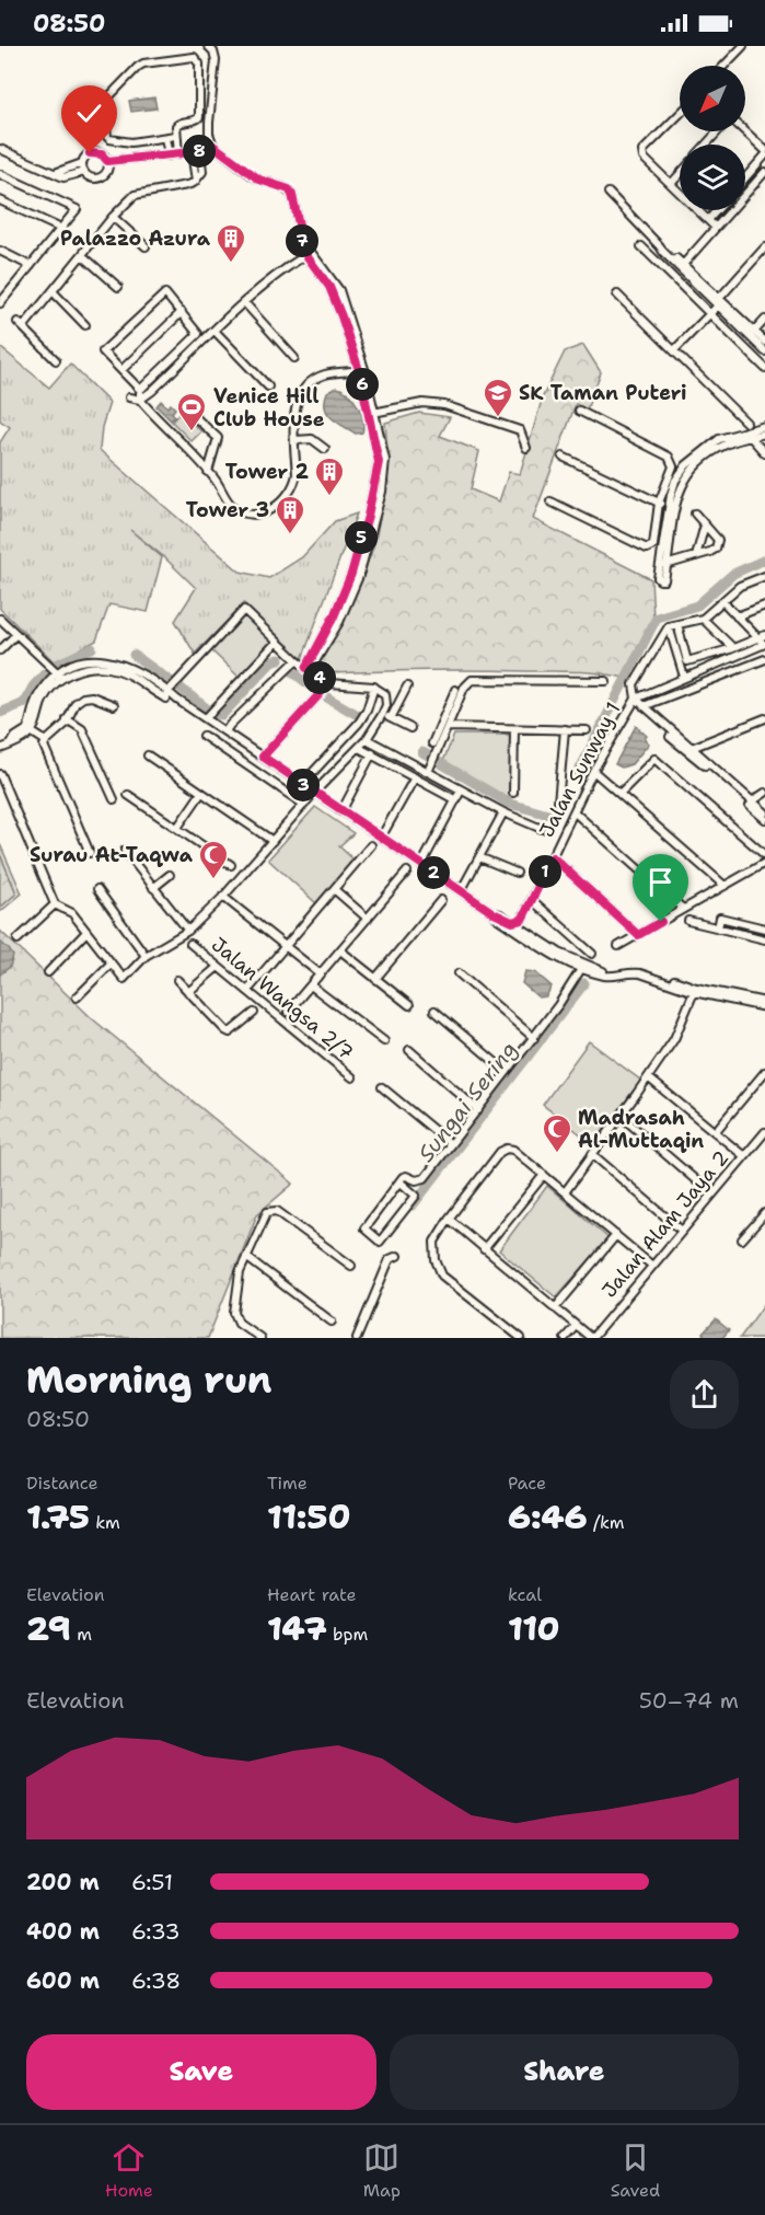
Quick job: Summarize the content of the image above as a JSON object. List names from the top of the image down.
{
  "streets": {
    "street": ["Jalan Sunway 1", "Jalan Wangsa 2/7", "Jalan Alam Jaya 2"]
  },
  "water": ["Sungai Sering"],
  "places": {
    "building": ["Palazzo Azura", "Tower 2", "Tower 3"],
    "school or university": ["SK Taman Puteri"],
    "sports": ["Venice Hill Club House"],
    "mosque": ["Surau At-Taqwa", "Madrasah Al-Muttaqin"]
  },
  "north": "bottom left",
  "page": {
    "status": "08:50",
    "pins": [
      "8",
      "7",
      "6",
      "5",
      "4",
      "3",
      "1",
      "2"
    ],
    "heading": ["Morning run", "08:50"],
    "stats": [
      ["Distance", "1.75 km"],
      ["Time", "11:50"],
      ["Pace", "6:46 /km"],
      ["Elevation", "29 m"],
      ["Heart rate", "147 bpm"],
      ["kcal", "110"]
    ],
    "chart": ["Elevation", "50–74 m"],
    "list": [
      {
        "name": "200 m",
        "note": "6:51"
      },
      {
        "name": "400 m",
        "note": "6:33"
      },
      {
        "name": "600 m",
        "note": "6:38"
      }
    ],
    "buttons": ["Save", "Share"],
    "tabs": ["Home", "Map", "Saved"]
  }
}
